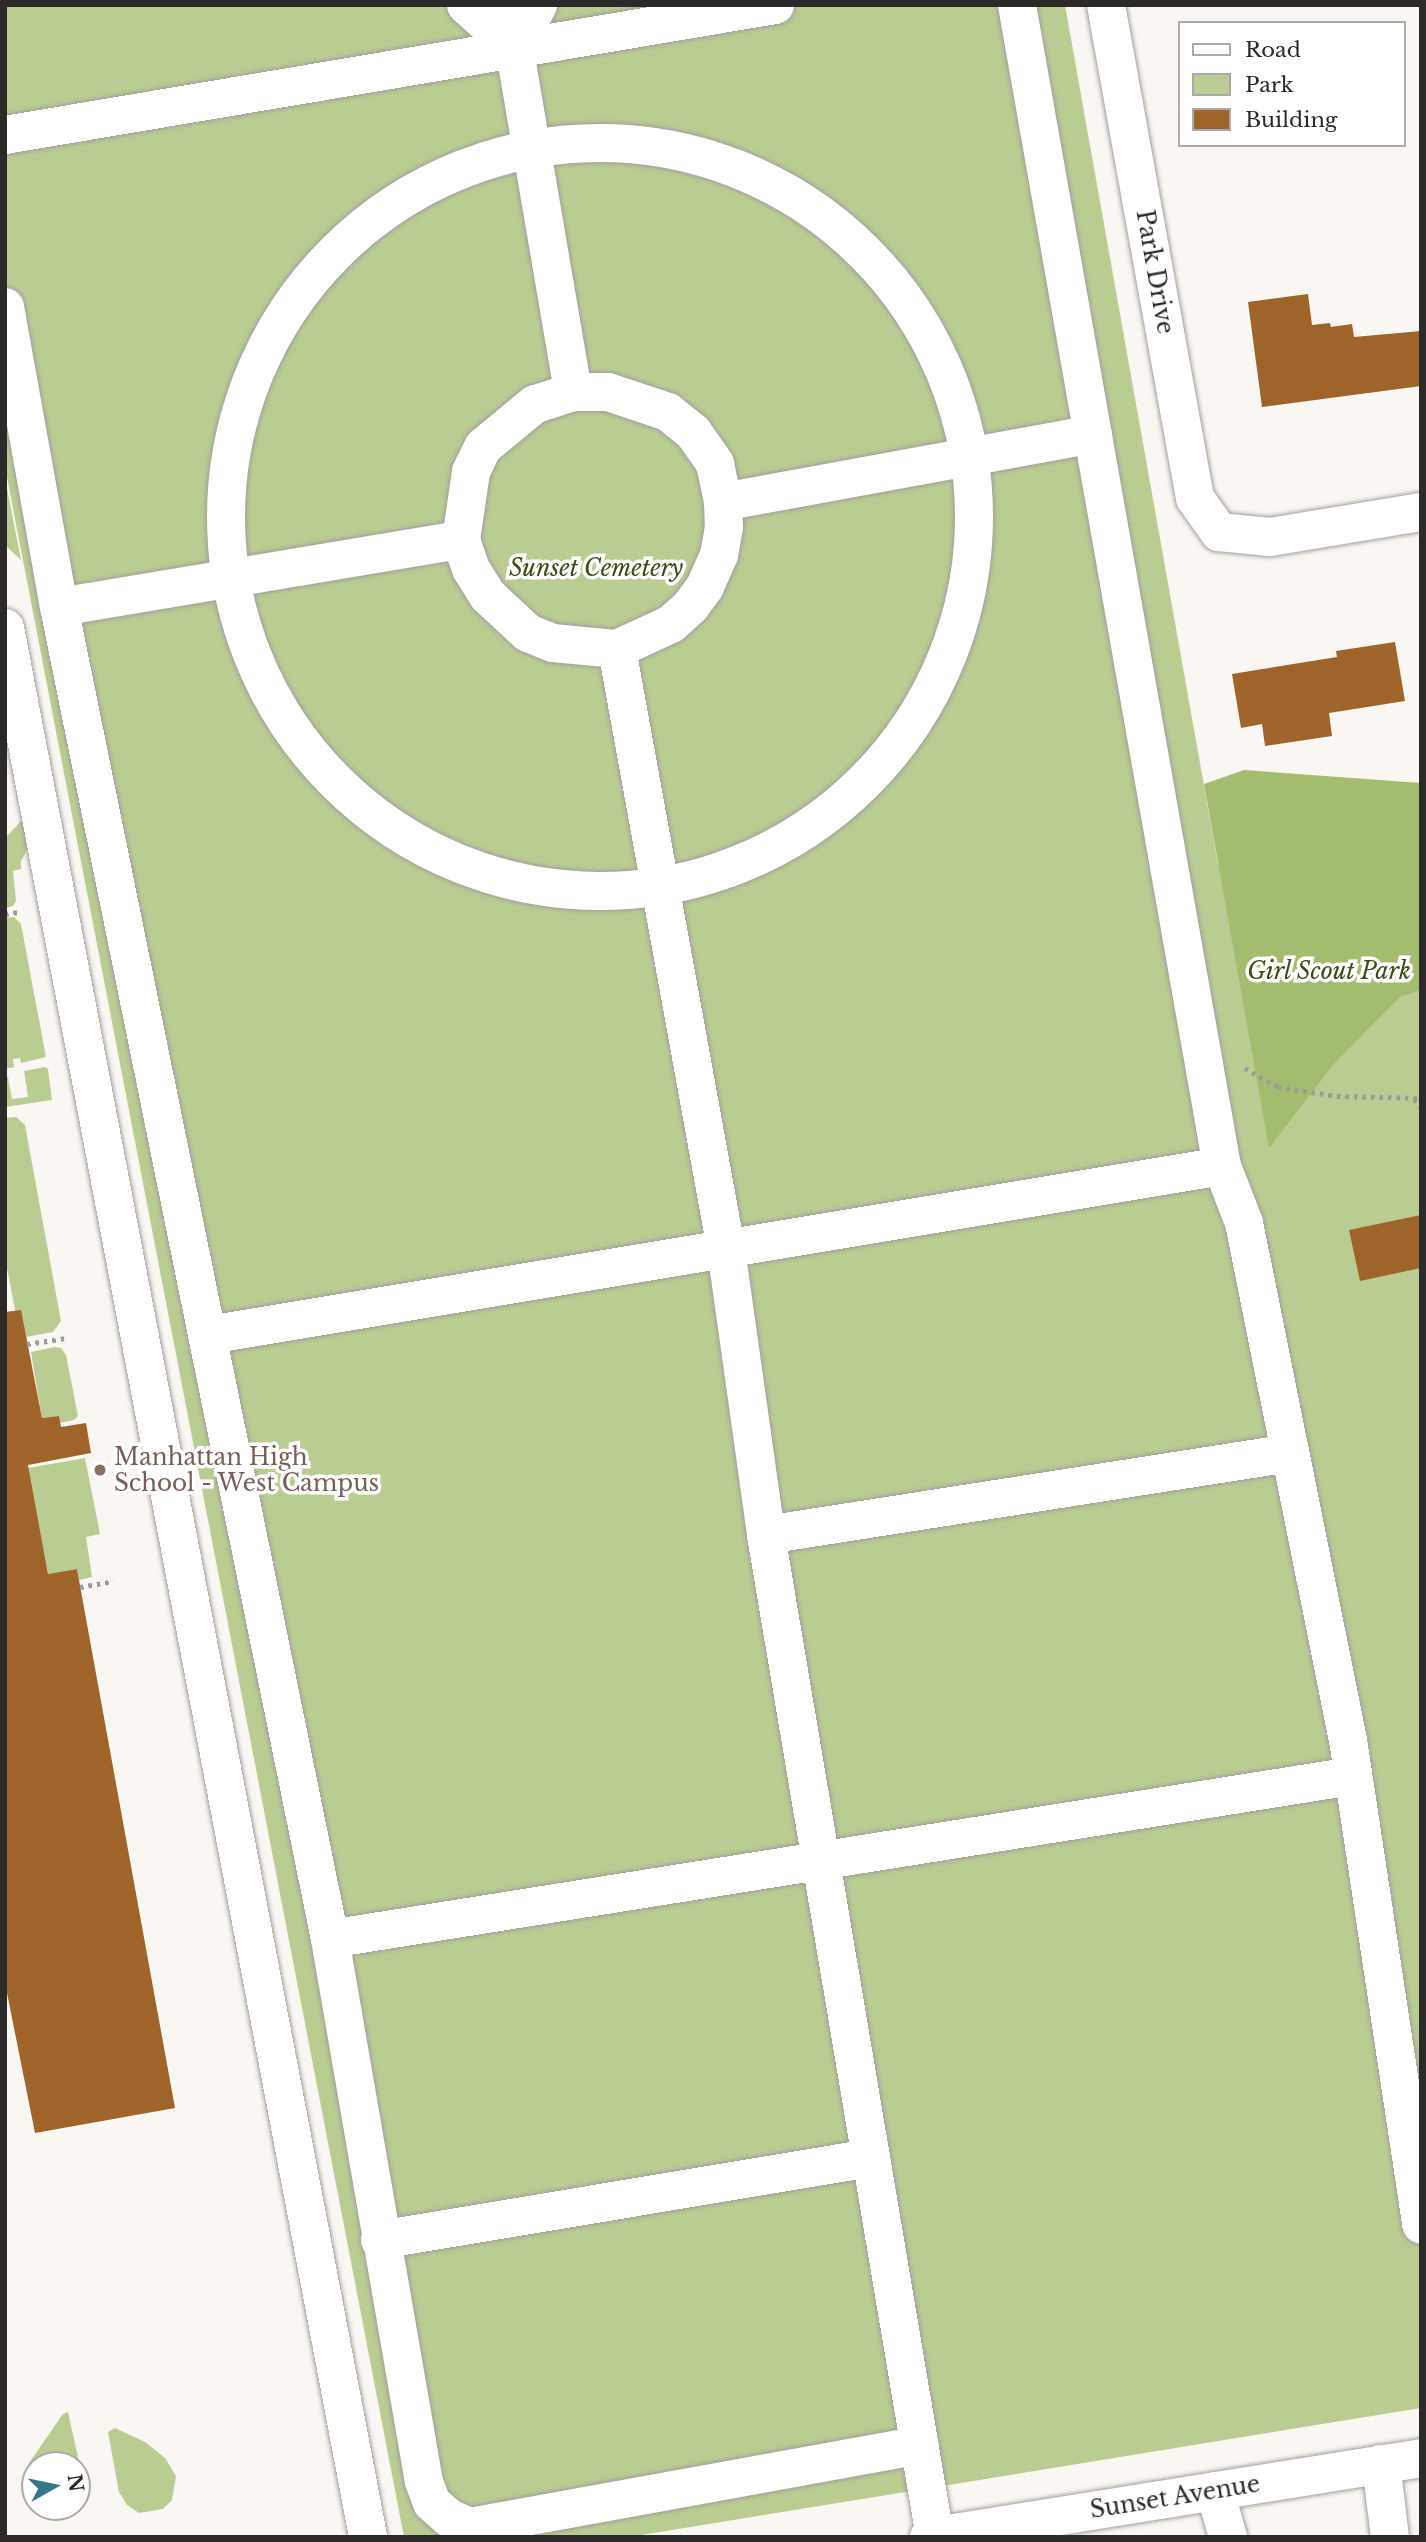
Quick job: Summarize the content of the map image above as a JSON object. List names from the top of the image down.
{
  "streets": {
    "street": ["Park Drive", "Sunset Avenue"]
  },
  "parks": ["Sunset Cemetery", "Girl Scout Park"],
  "places": ["Manhattan High School - West Campus"],
  "legend": ["Road", "Park", "Building"],
  "north": "right"
}
